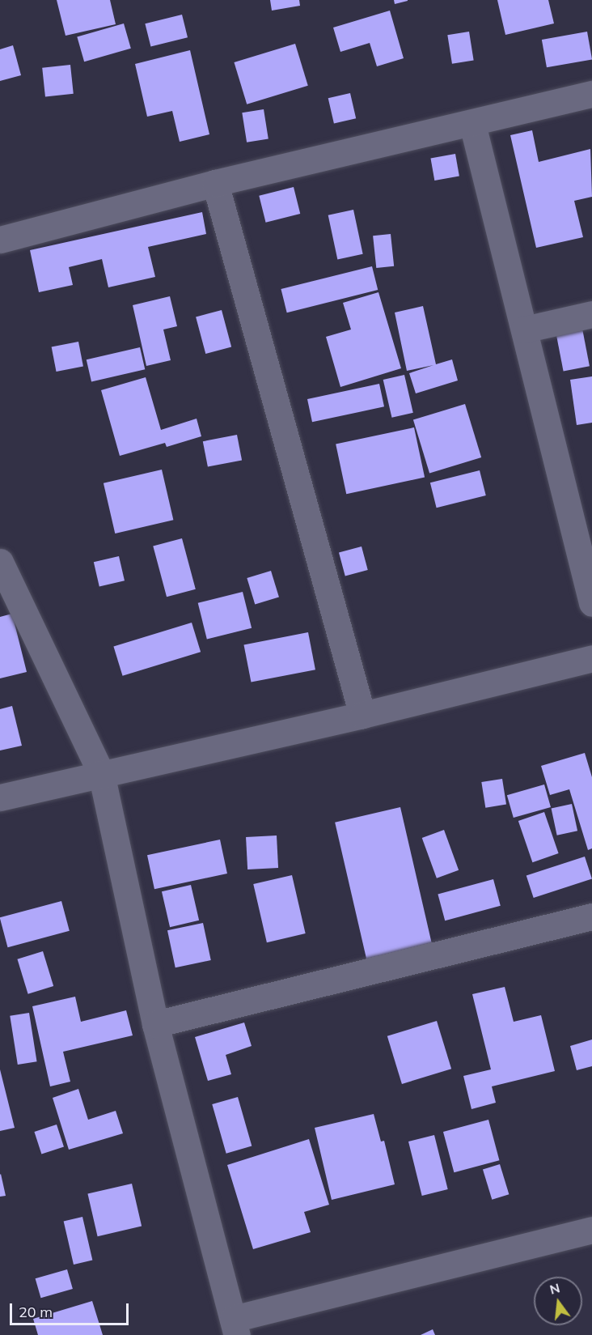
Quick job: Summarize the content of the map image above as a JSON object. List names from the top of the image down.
{
  "scale_bar": "20 m",
  "north": "top"
}
